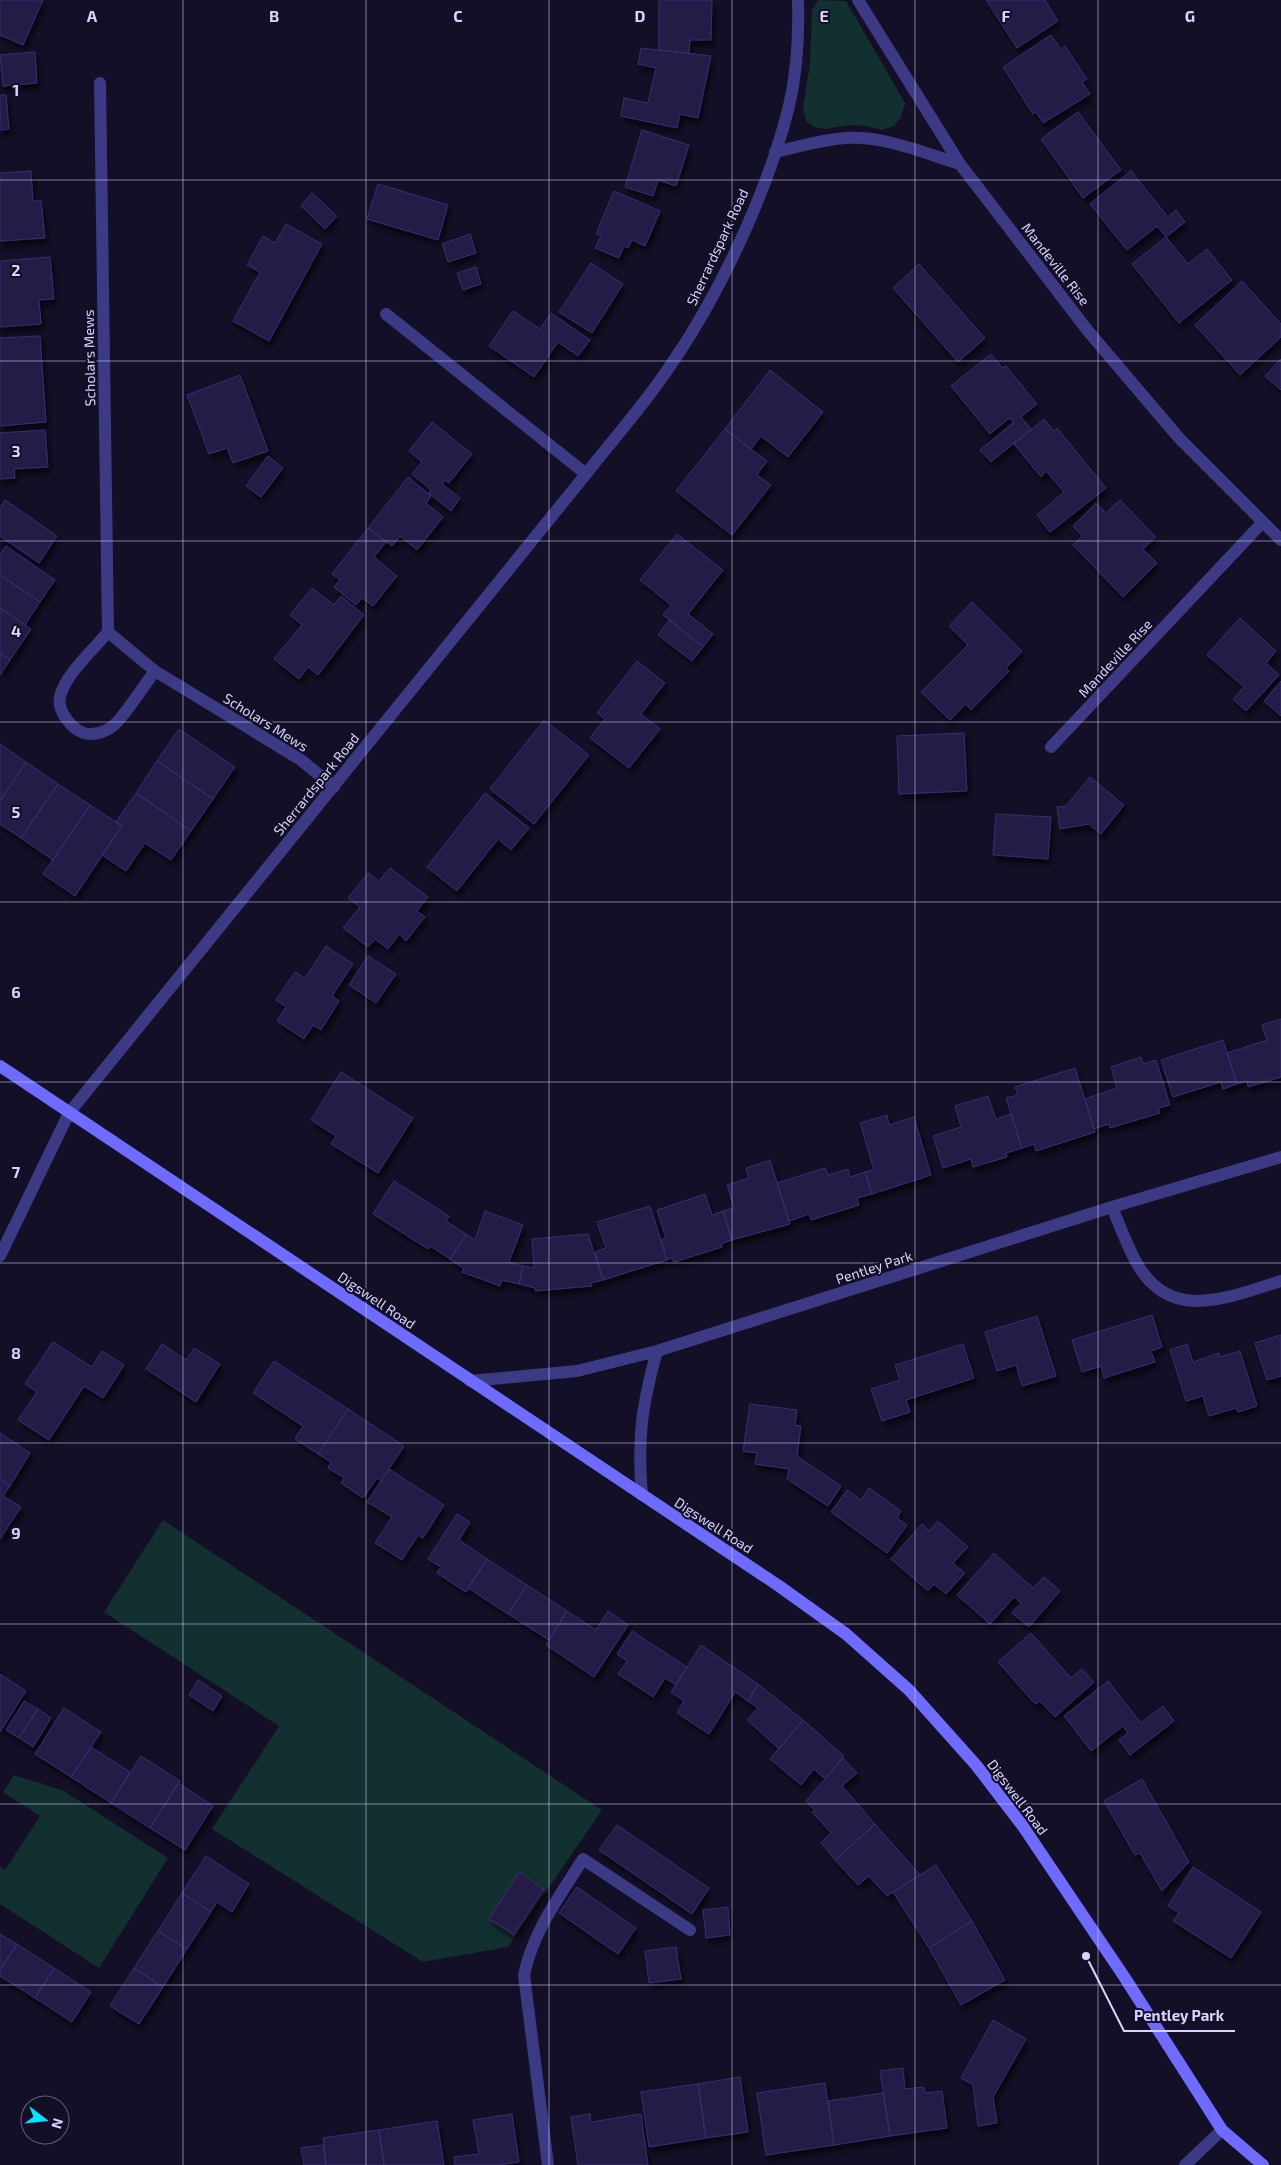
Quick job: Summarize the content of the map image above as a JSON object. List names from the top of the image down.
{
  "streets": {
    "street": [
      "Sherrardspark Road",
      "Mandeville Rise",
      "Scholars Mews",
      "Pentley Park",
      "Digswell Road"
    ]
  },
  "crossings": [
    ["Sherrardspark Road", "Scholars Mews"],
    ["Sherrardspark Road", "Digswell Road"],
    ["Pentley Park", "Digswell Road"]
  ],
  "places": ["Pentley Park"],
  "north": "right",
  "grid": {
    "columns": [
      "A",
      "B",
      "C",
      "D",
      "E",
      "F",
      "G"
    ],
    "rows": [
      "1",
      "2",
      "3",
      "4",
      "5",
      "6",
      "7",
      "8",
      "9"
    ]
  }
}
